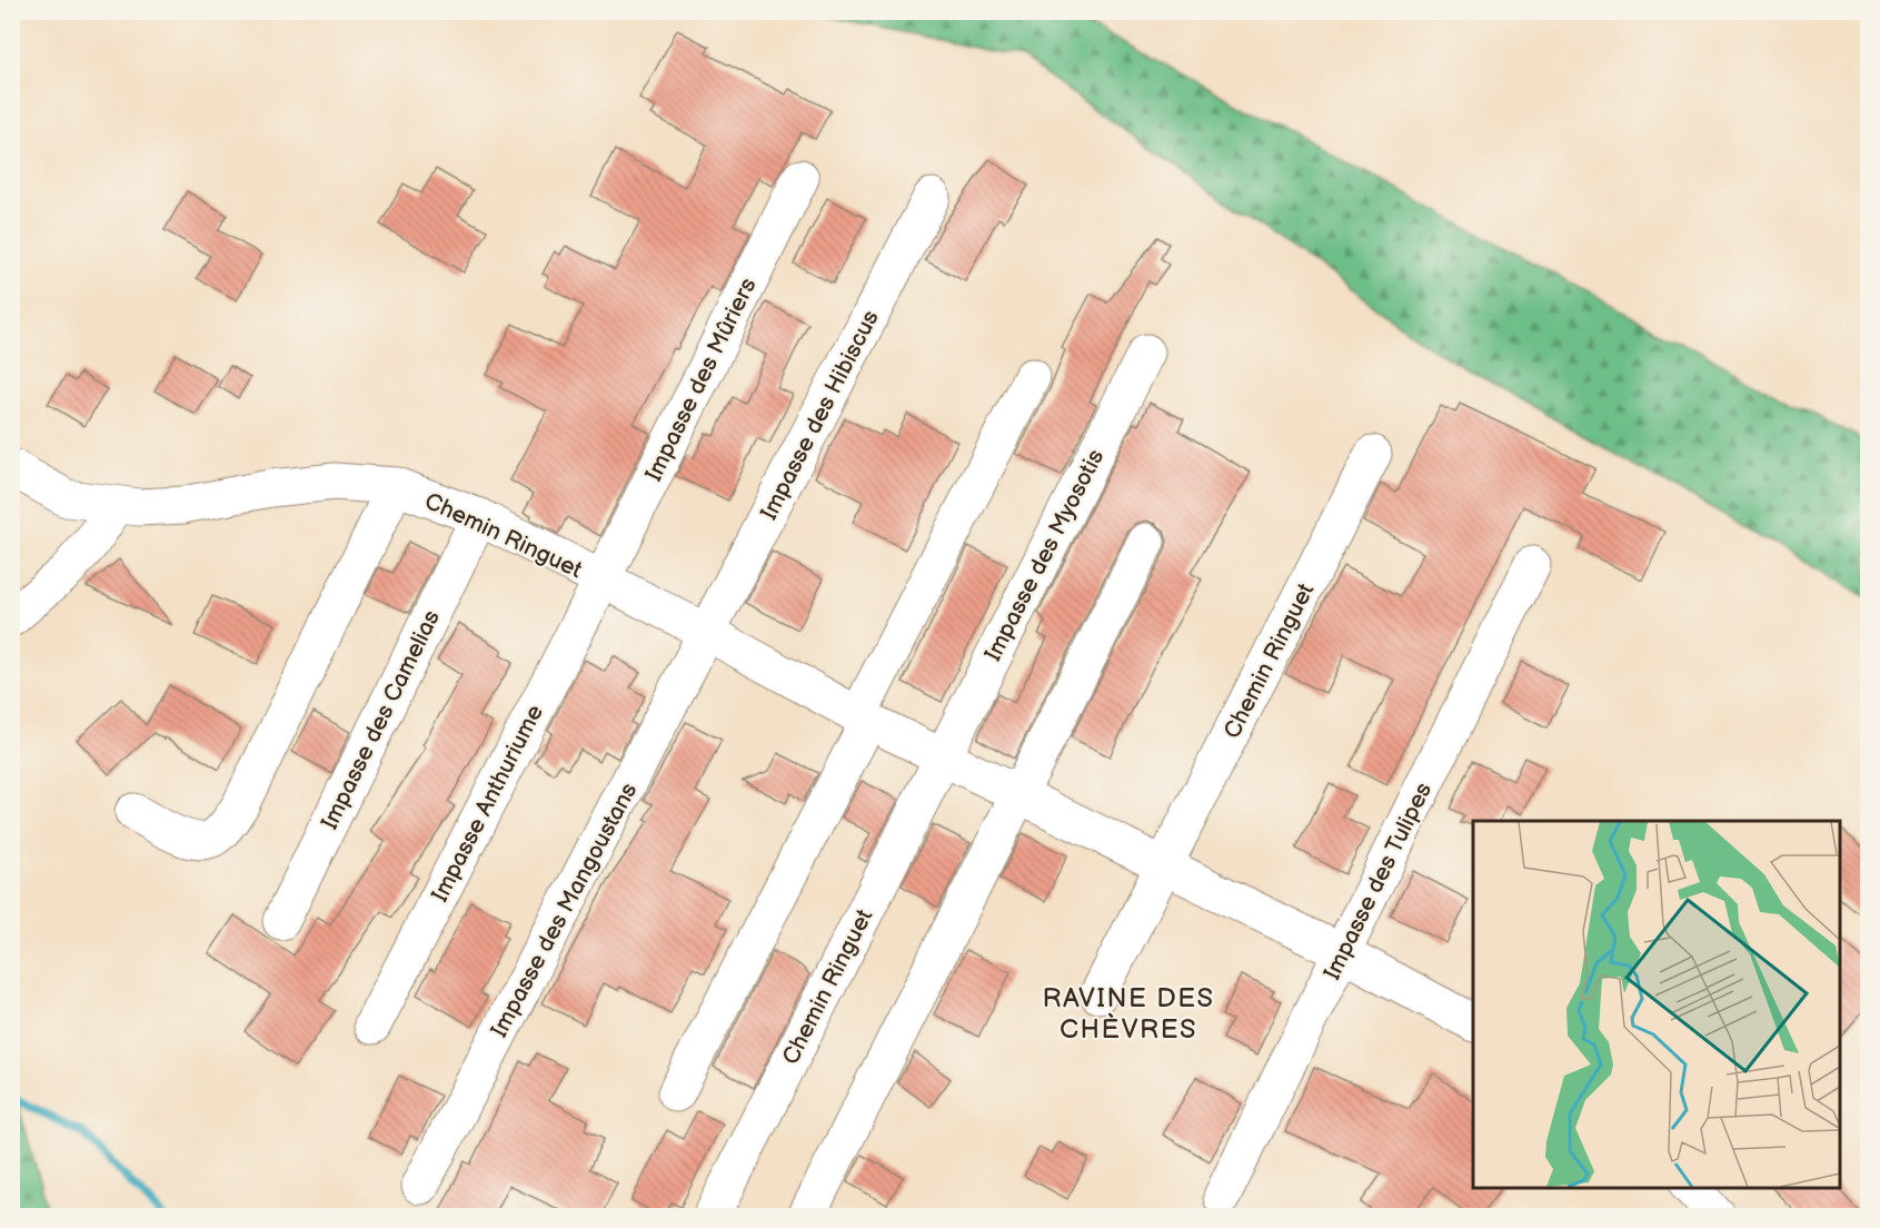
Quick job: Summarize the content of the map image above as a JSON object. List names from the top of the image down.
{
  "streets": {
    "street": [
      "Impasse des Mûriers",
      "Impasse des Hibiscus",
      "Chemin Ringuet",
      "Impasse des Myosotis",
      "Impasse des Camelias",
      "Impasse Anthuriume",
      "Impasse des Tulipes",
      "Impasse des Mangoustans"
    ]
  },
  "crossings": [
    ["Impasse des Mûriers", "Chemin Ringuet"],
    ["Impasse des Mûriers", "Impasse Anthuriume"],
    ["Impasse des Hibiscus", "Chemin Ringuet"],
    ["Impasse des Hibiscus", "Impasse des Mangoustans"],
    ["Chemin Ringuet", "Impasse des Myosotis"],
    ["Chemin Ringuet", "Impasse des Camelias"],
    ["Chemin Ringuet", "Impasse Anthuriume"],
    ["Chemin Ringuet", "Impasse des Tulipes"],
    ["Chemin Ringuet", "Impasse des Mangoustans"]
  ],
  "districts": ["RAVINE DES CHÈVRES"]
}
